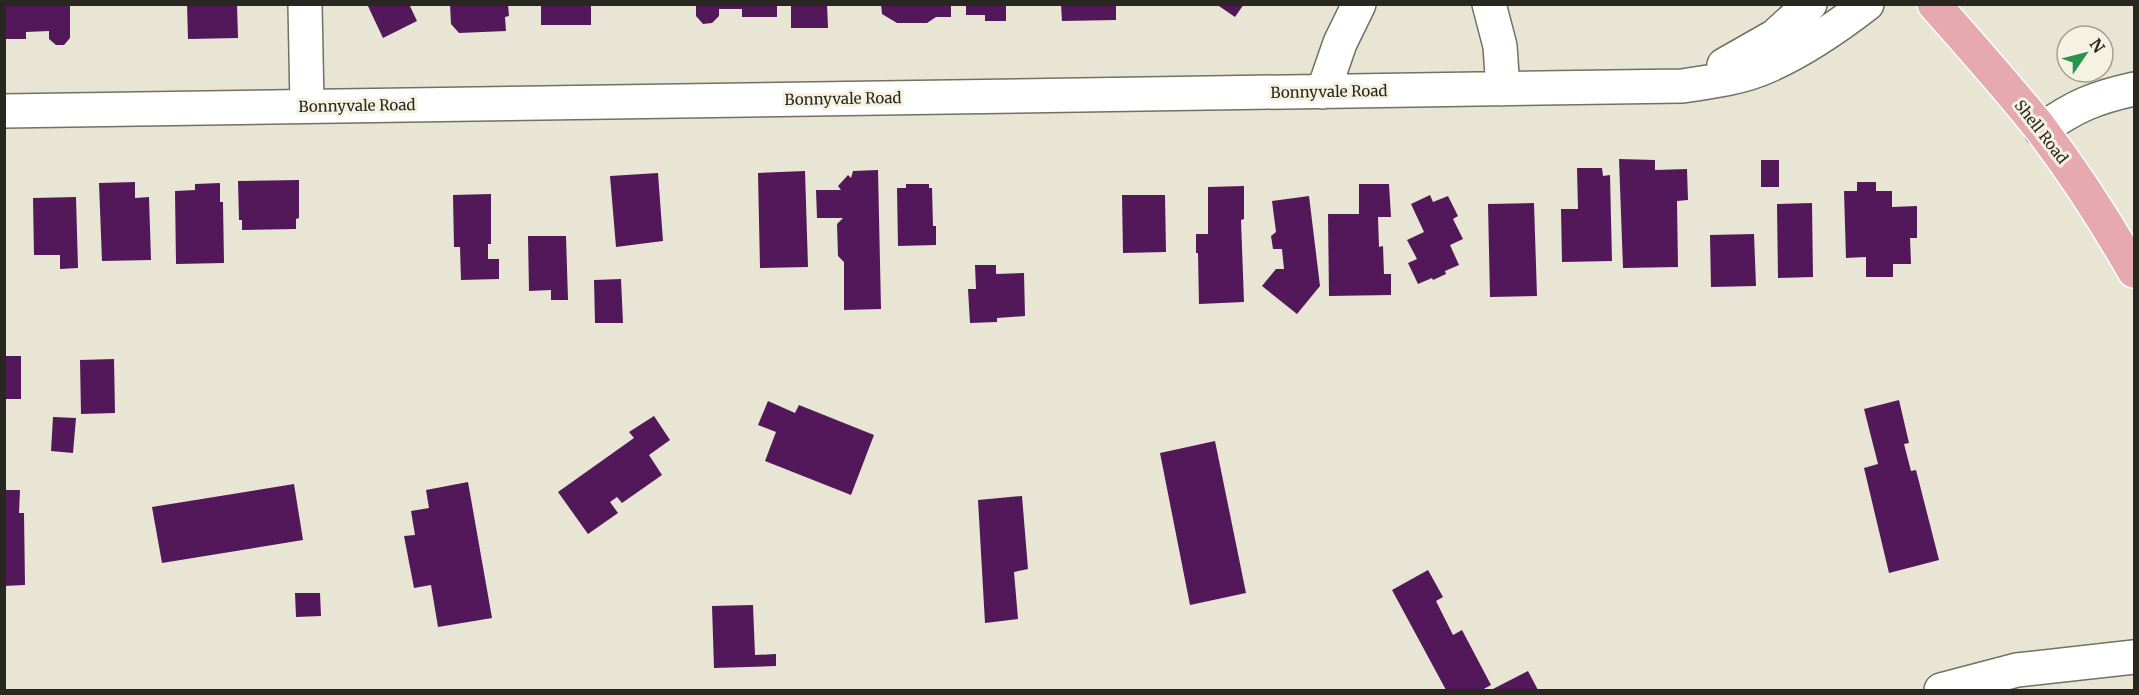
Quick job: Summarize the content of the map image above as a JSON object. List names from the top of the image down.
{
  "streets": {
    "main road": ["Shell Road"],
    "street": ["Bonnyvale Road"]
  },
  "north": "top right"
}
